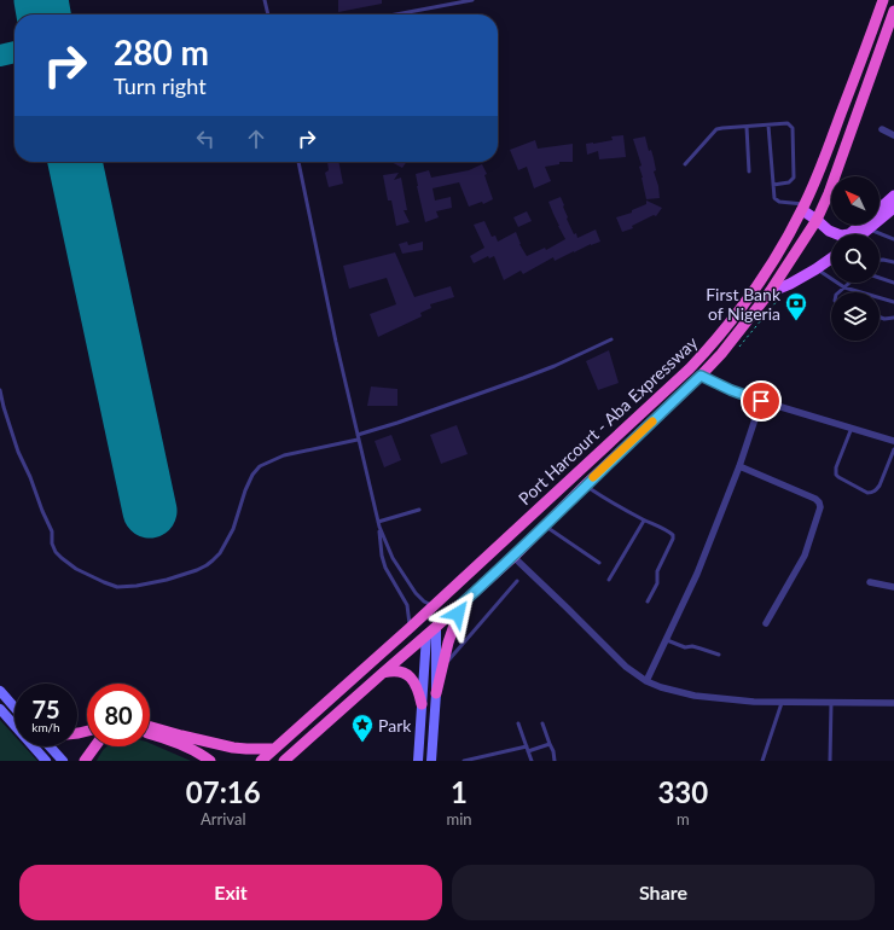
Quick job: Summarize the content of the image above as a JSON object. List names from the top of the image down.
{
  "streets": {
    "highway": ["Port Harcourt - Aba Expressway"]
  },
  "places": {
    "bank": ["First Bank of Nigeria"],
    "place": ["Park"]
  },
  "north": "top left",
  "page": {
    "turn": ["280 m", "Turn right"],
    "speed": "75 km/h",
    "limit": "80",
    "eta": [
      "07:16",
      "Arrival",
      "1",
      "min",
      "330",
      "m"
    ],
    "buttons": ["Exit", "Share"]
  }
}
